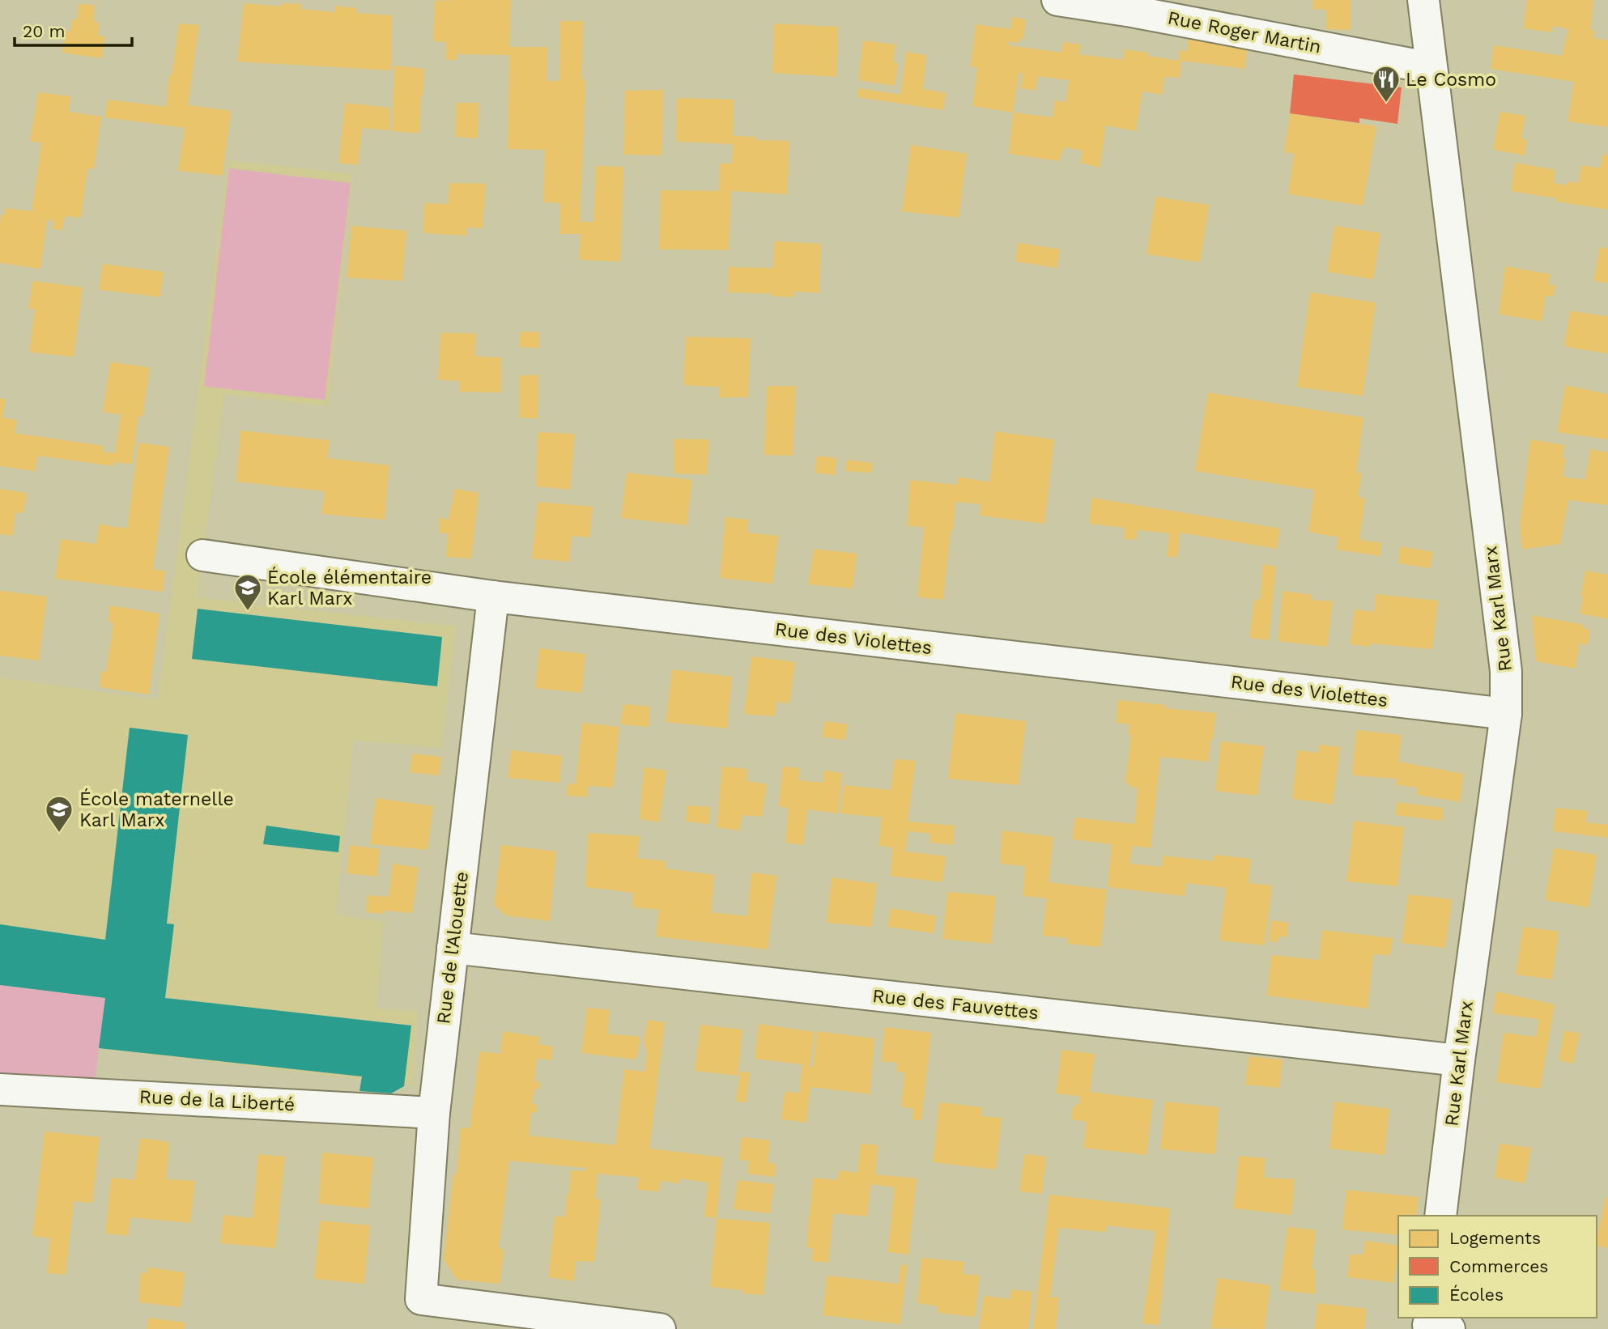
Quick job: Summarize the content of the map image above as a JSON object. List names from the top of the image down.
{
  "streets": {
    "street": [
      "Rue Roger Martin",
      "Rue Karl Marx",
      "Rue des Violettes",
      "Rue de l'Alouette",
      "Rue des Fauvettes",
      "Rue de la Liberté"
    ]
  },
  "crossings": [
    ["Rue Roger Martin", "Rue Karl Marx"],
    ["Rue Karl Marx", "Rue des Violettes"],
    ["Rue Karl Marx", "Rue des Fauvettes"],
    ["Rue des Violettes", "Rue de l'Alouette"],
    ["Rue de l'Alouette", "Rue des Fauvettes"],
    ["Rue de l'Alouette", "Rue de la Liberté"]
  ],
  "places": {
    "restaurant": ["Le Cosmo"],
    "school or university": ["École élémentaire Karl Marx", "École maternelle Karl Marx"]
  },
  "legend": ["Logements", "Commerces", "Écoles"],
  "scale_bar": "20 m"
}
